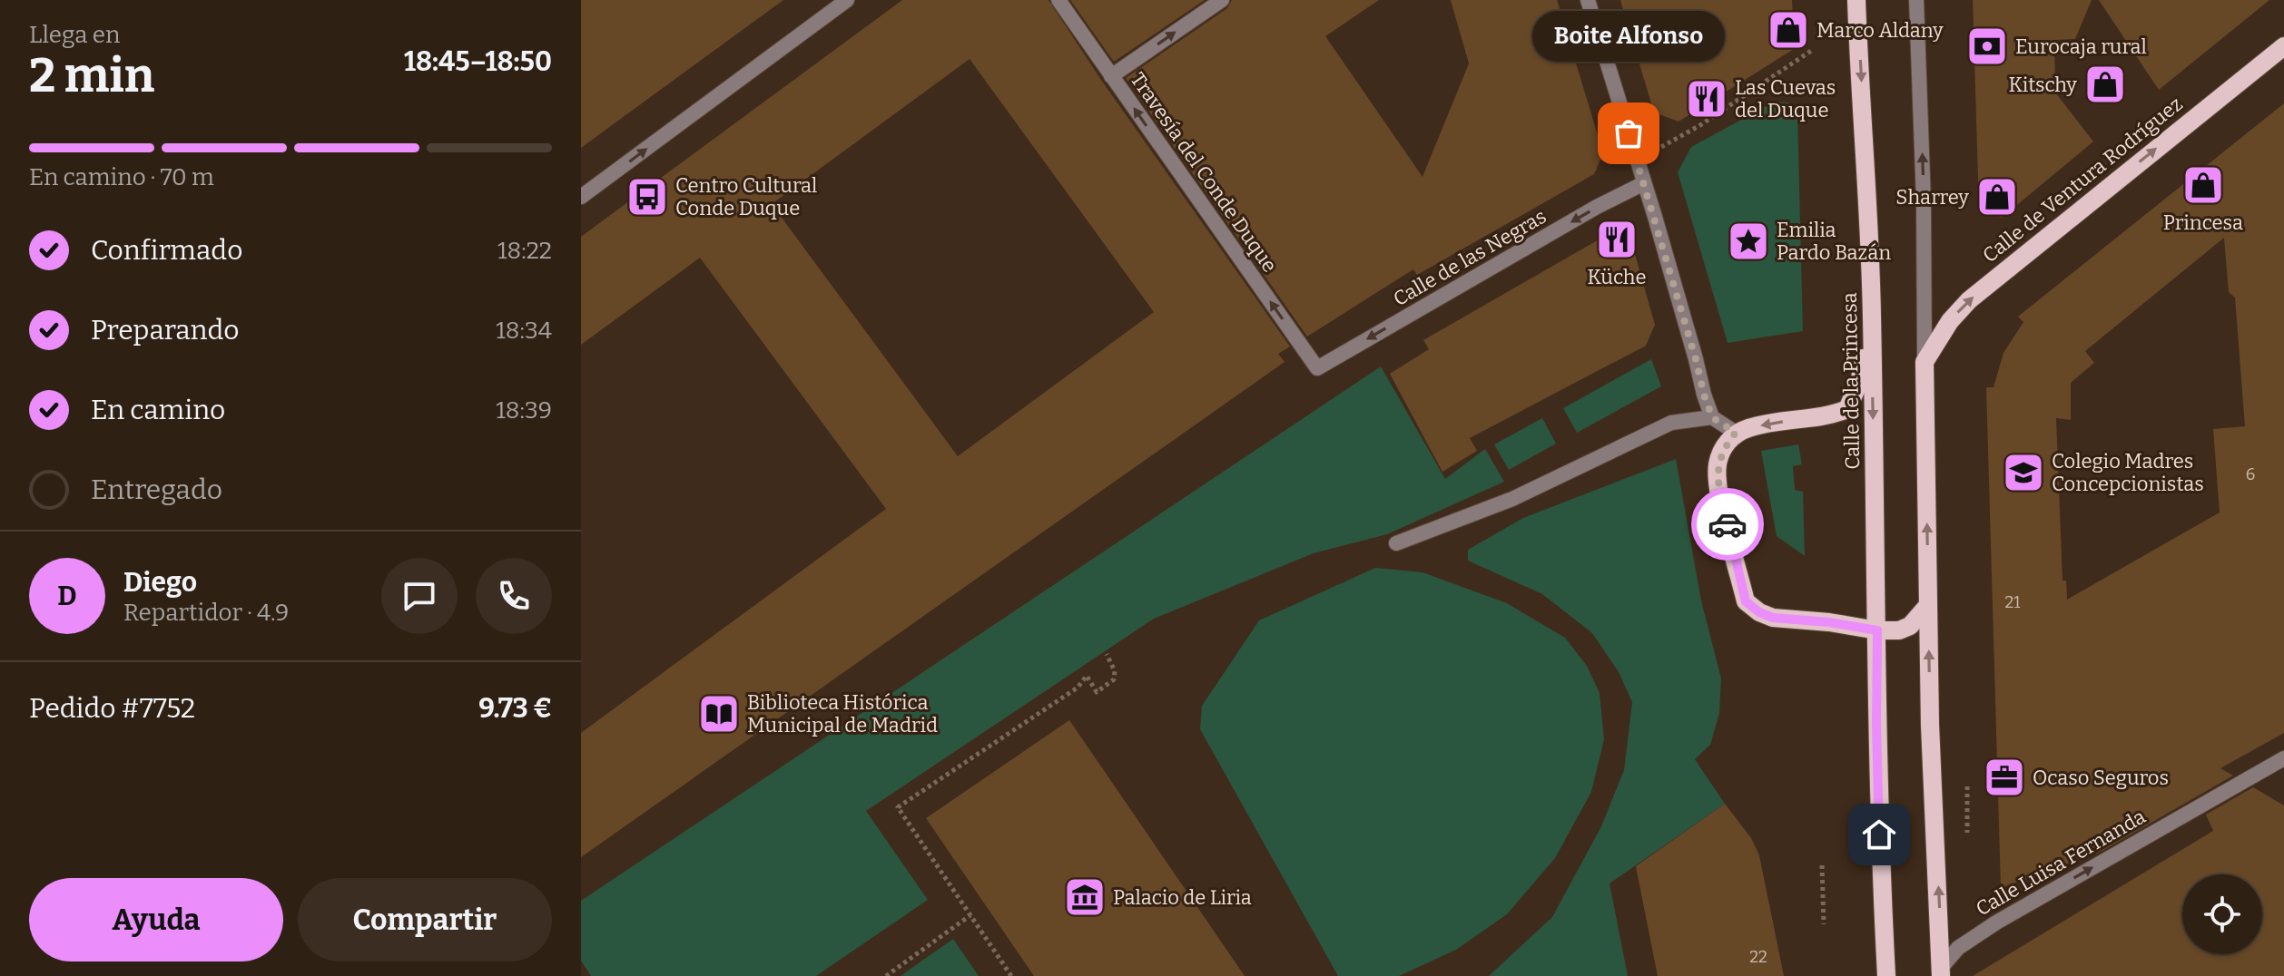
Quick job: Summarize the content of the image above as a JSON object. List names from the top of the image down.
{
  "streets": {
    "main road": ["Calle de Ventura Rodríguez", "Calle de la Princesa"],
    "street": ["Travesía del Conde Duque", "Calle de las Negras", "Calle Luisa Fernanda"]
  },
  "crossings": [
    ["Travesía del Conde Duque", "Calle de las Negras"]
  ],
  "one_way": [
    "Travesía del Conde Duque",
    "Calle de Ventura Rodríguez",
    "Calle de las Negras",
    "Calle Luisa Fernanda"
  ],
  "places": {
    "shop": [
      "Marco Aldany",
      "Kitschy",
      "Princesa",
      "Sharrey"
    ],
    "bank": ["Eurocaja rural"],
    "restaurant": ["Las Cuevas del Duque", "Küche"],
    "other": ["Boite Alfonso"],
    "bus stop": ["Centro Cultural Conde Duque"],
    "place": ["Emilia Pardo Bazán"],
    "school or university": ["Colegio Madres Concepcionistas"],
    "library": ["Biblioteca Histórica Municipal de Madrid"],
    "office": ["Ocaso Seguros"],
    "museum": ["Palacio de Liria"]
  },
  "house_numbers": ["6", "21", "22"],
  "page": {
    "heading": ["2 min", "Llega en", "18:45–18:50"],
    "panel": [
      "Diego",
      "Repartidor · 4.9",
      "Pedido #7752",
      "9.73 €"
    ],
    "bubble": "Boite Alfonso",
    "bar": "En camino · 70 m",
    "list": [
      ["Confirmado", "18:22"],
      ["Preparando", "18:34"],
      ["En camino", "18:39"],
      "Entregado"
    ],
    "round": "D",
    "buttons": ["Ayuda", "Compartir"]
  }
}
